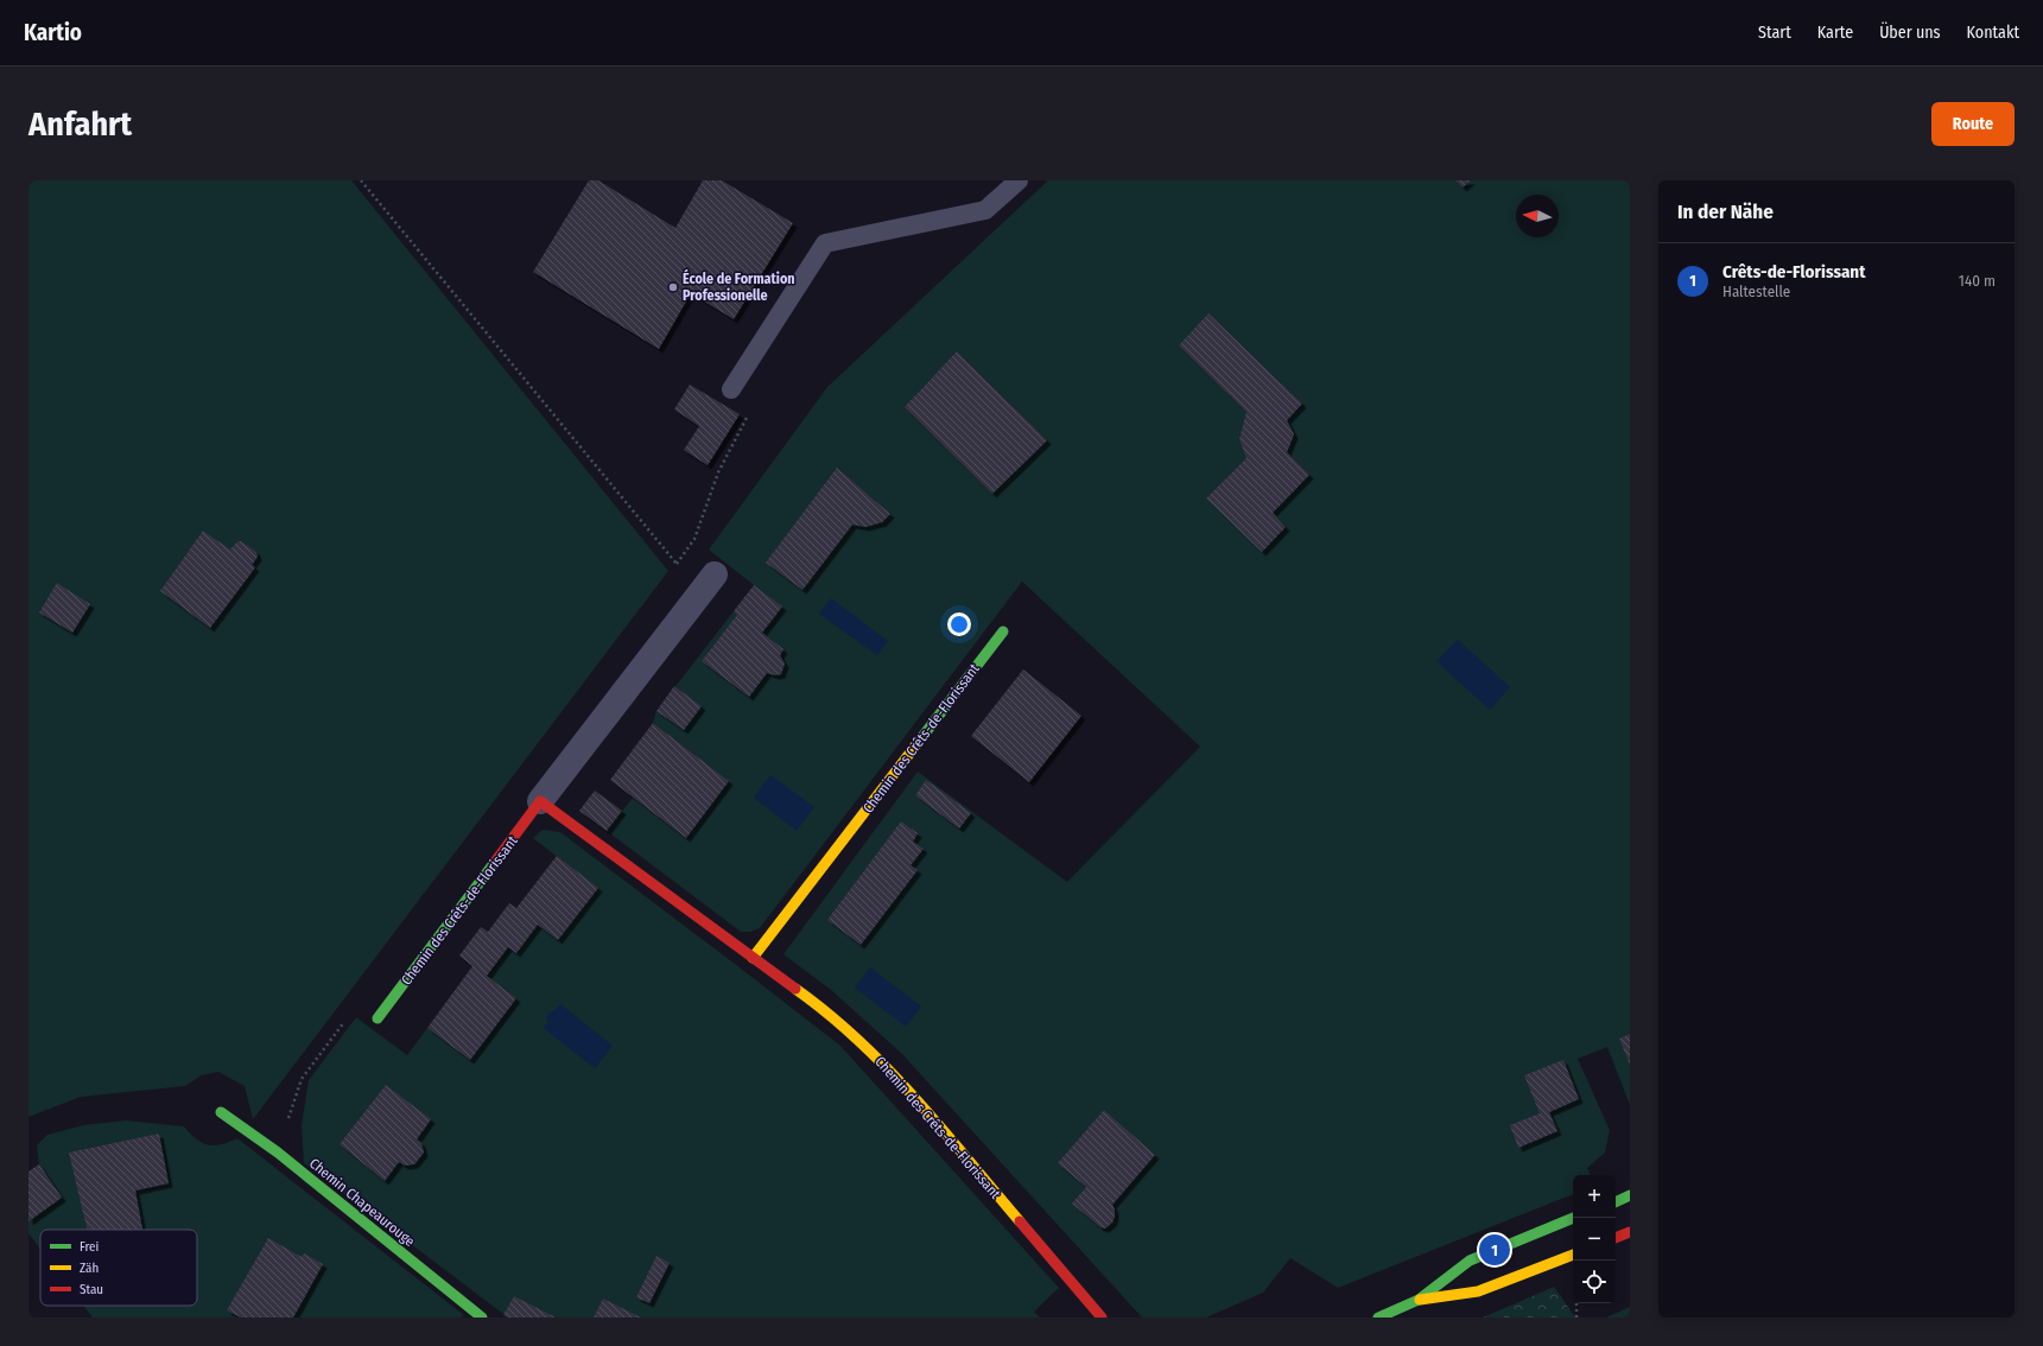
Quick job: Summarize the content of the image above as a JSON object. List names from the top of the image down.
{
  "streets": {
    "street": ["Chemin des Crêts-de-Florissant", "Chemin Chapeaurouge"]
  },
  "places": ["École de Formation Professionelle"],
  "legend": ["Frei", "Zäh", "Stau"],
  "north": "left",
  "page": {
    "header": "Kartio",
    "nav": [
      "Start",
      "Karte",
      "Über uns",
      "Kontakt"
    ],
    "buttons": "Route",
    "title": "Anfahrt",
    "heading": "In der Nähe",
    "list": [
      {
        "mark": "1",
        "name": "Crêts-de-Florissant",
        "note": "Haltestelle",
        "value": "140 m"
      }
    ],
    "map_buttons": ["+", "−"],
    "pins": "1"
  }
}
